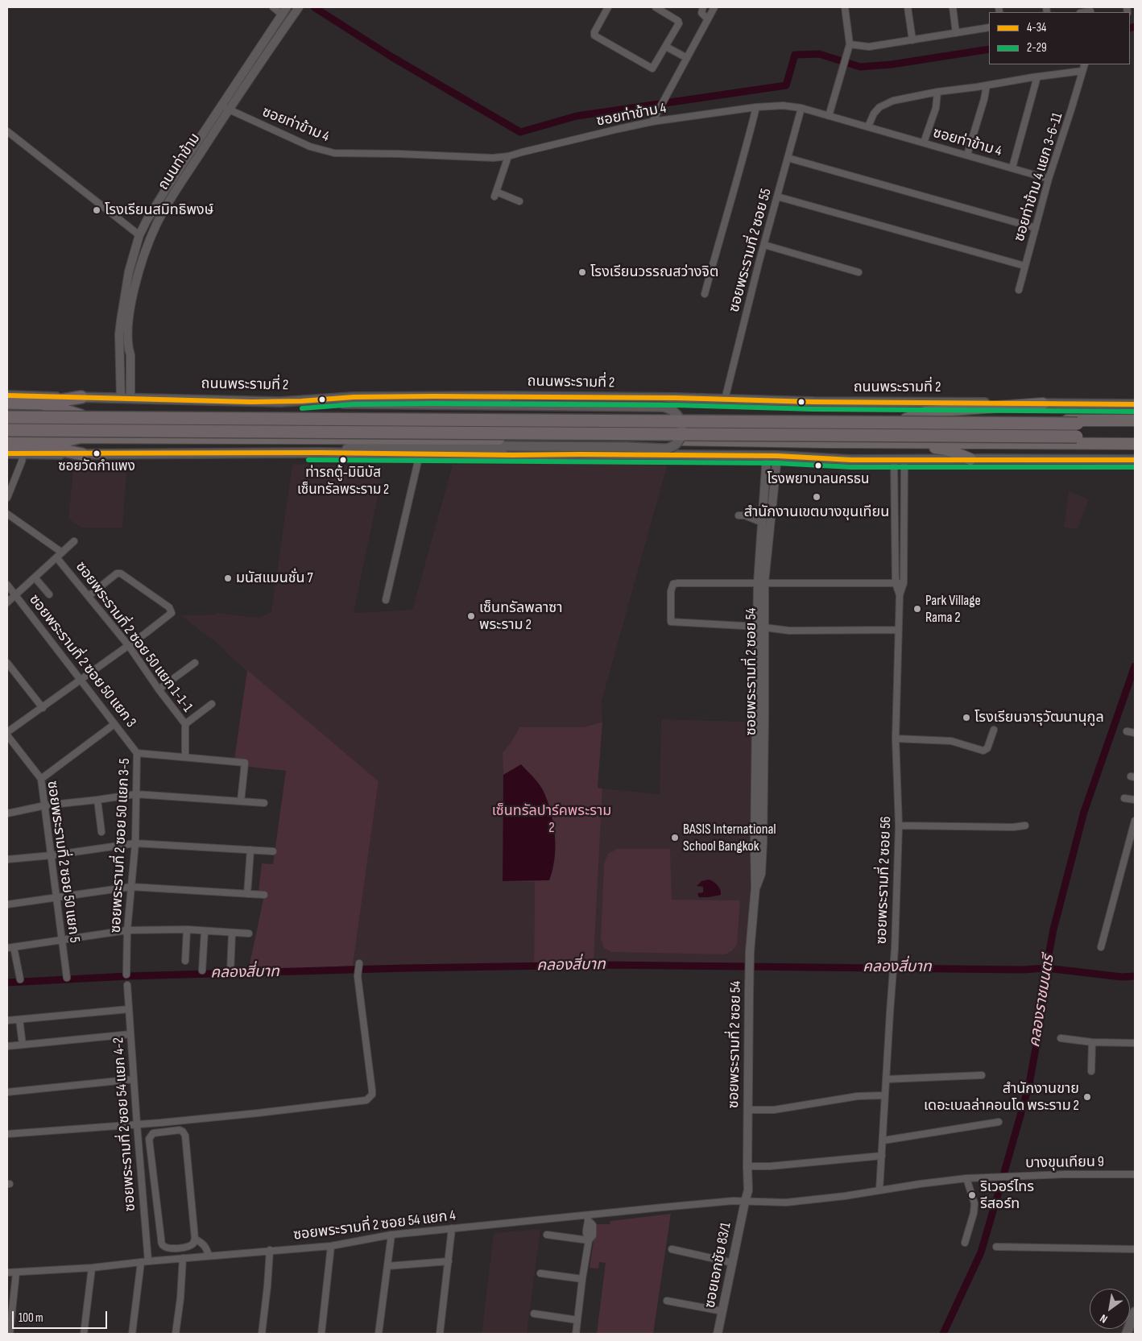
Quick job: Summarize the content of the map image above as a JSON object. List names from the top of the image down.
{
  "streets": {
    "main road": ["ถนนพระรามที่ 2"],
    "street": [
      "ซอยท่าข้าม 4",
      "ถนนท่าข้าม",
      "ซอยท่าข้าม 4 แยก 3-6-11",
      "ซอยพระรามที่ 2 ซอย 55",
      "ซอยพระรามที่ 2 ซอย 50 แยก 1-1-1",
      "ซอยพระรามที่ 2 ซอย 50 แยก 3",
      "ซอยพระรามที่ 2 ซอย 54",
      "ซอยพระรามที่ 2 ซอย 50 แยก 3-5",
      "ซอยพระรามที่ 2 ซอย 50 แยก 5",
      "ซอยพระรามที่ 2 ซอย 56",
      "ซอยพระรามที่ 2 ซอย 54 แยก 4-2",
      "บางขุนเทียน 9",
      "ซอยพระรามที่ 2 ซอย 54 แยก 4",
      "ซอยเอกชัย 83/1"
    ]
  },
  "crossings": [
    ["ซอยท่าข้าม 4", "ถนนท่าข้าม"],
    ["ซอยท่าข้าม 4", "ซอยท่าข้าม 4 แยก 3-6-11"],
    ["ซอยท่าข้าม 4", "ซอยพระรามที่ 2 ซอย 55"],
    ["ถนนท่าข้าม", "ถนนพระรามที่ 2"],
    ["ซอยพระรามที่ 2 ซอย 55", "ถนนพระรามที่ 2"],
    ["ซอยพระรามที่ 2 ซอย 50 แยก 1-1-1", "ซอยพระรามที่ 2 ซอย 50 แยก 3-5"],
    ["ซอยพระรามที่ 2 ซอย 50 แยก 3", "ซอยพระรามที่ 2 ซอย 50 แยก 3-5"],
    ["ซอยพระรามที่ 2 ซอย 54", "ซอยพระรามที่ 2 ซอย 54 แยก 4"],
    ["ซอยพระรามที่ 2 ซอย 54", "ซอยเอกชัย 83/1"],
    ["ซอยพระรามที่ 2 ซอย 56", "บางขุนเทียน 9"],
    ["ซอยพระรามที่ 2 ซอย 56", "ซอยพระรามที่ 2 ซอย 54 แยก 4"],
    ["ซอยพระรามที่ 2 ซอย 54 แยก 4-2", "ซอยพระรามที่ 2 ซอย 54 แยก 4"],
    ["บางขุนเทียน 9", "ซอยพระรามที่ 2 ซอย 54 แยก 4"],
    ["ซอยพระรามที่ 2 ซอย 54 แยก 4", "ซอยเอกชัย 83/1"]
  ],
  "water": ["คลองสี่บาท", "คลองราชมนตรี"],
  "parks": ["เซ็นทรัลปาร์คพระราม 2"],
  "places": [
    "โรงเรียนสมิทธิพงษ์",
    "โรงเรียนวรรณสว่างจิต",
    "ซอยวัดกำแพง",
    "ท่ารถตู้-มินิบัส เซ็นทรัลพระราม 2",
    "โรงพยาบาลนครธน",
    "สำนักงานเขตบางขุนเทียน",
    "มนัสแมนชั่น 7",
    "Park Village Rama 2",
    "เซ็นทรัลพลาซา พระราม 2",
    "โรงเรียนจารุวัฒนานุกูล",
    "BASIS International School Bangkok",
    "สำนักงานขาย เดอะเบลล่าคอนโด พระราม 2",
    "ริเวอร์ไทร รีสอร์ท"
  ],
  "lines": ["transit line 4-34", "transit line 2-29"],
  "legend": ["4-34", "2-29"],
  "scale_bar": "100 m",
  "north": "bottom left"
}
